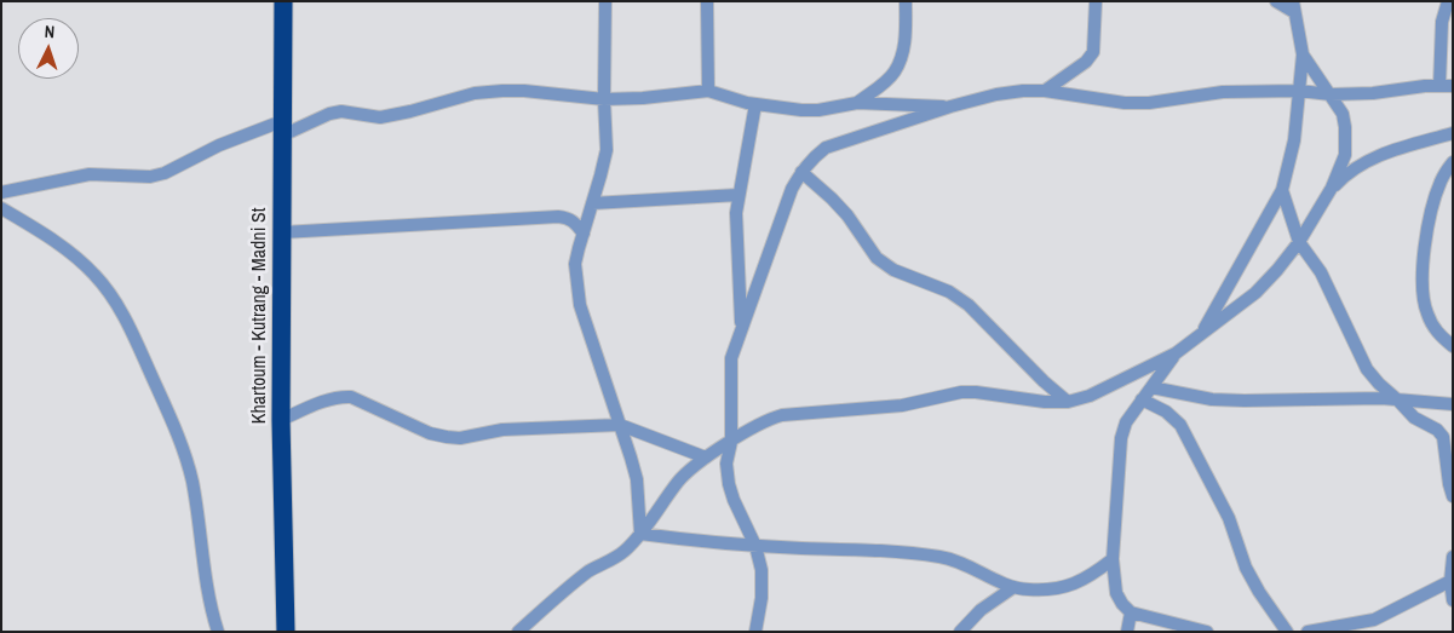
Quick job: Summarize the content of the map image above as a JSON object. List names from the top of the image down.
{
  "streets": {
    "highway": ["Khartoum - Kutrang - Madni St"]
  },
  "north": "top"
}
